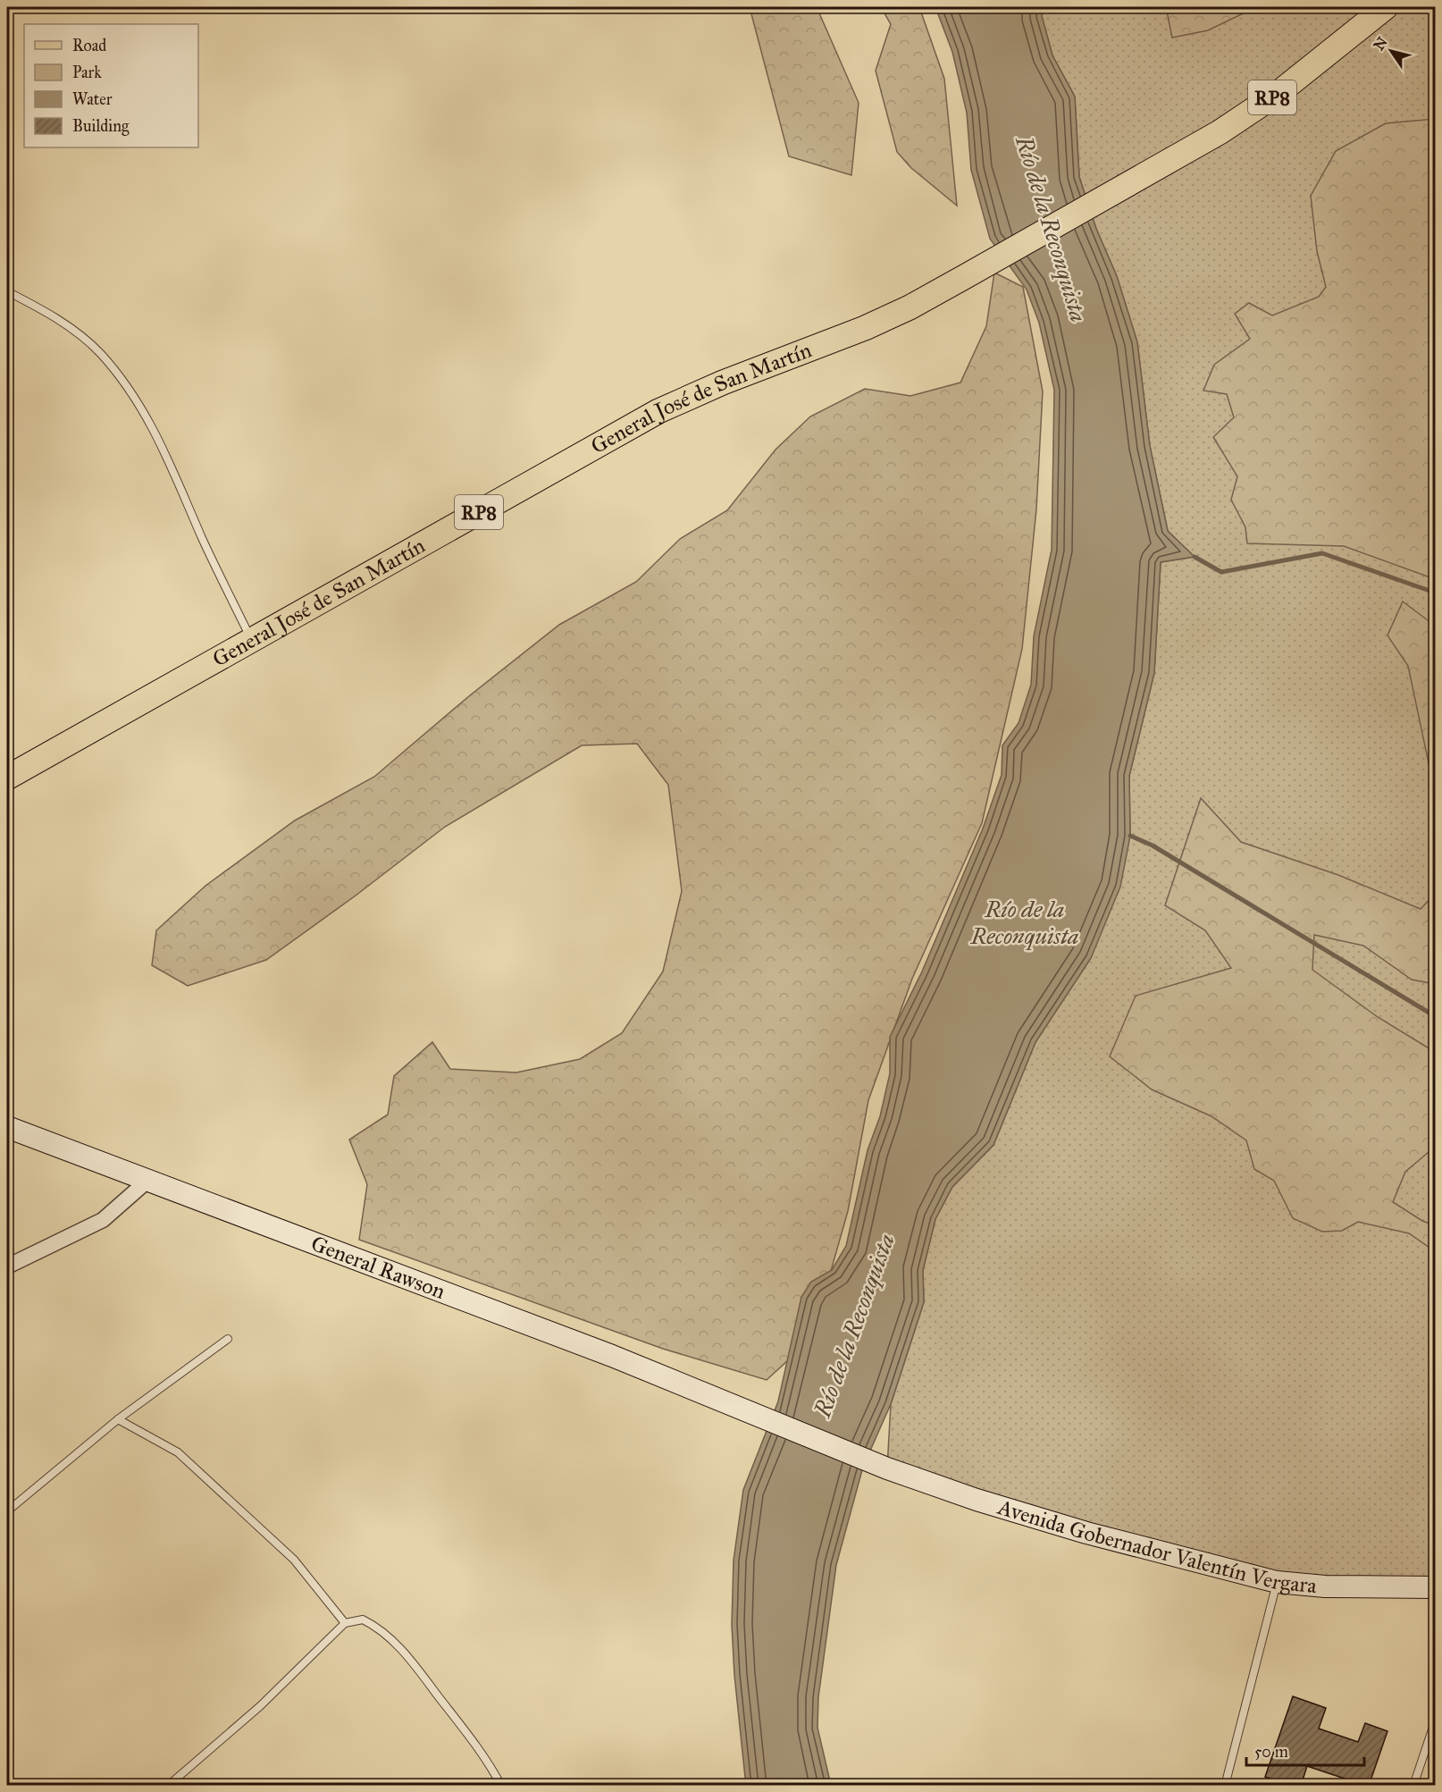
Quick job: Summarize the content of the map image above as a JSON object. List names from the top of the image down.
{
  "streets": {
    "main road": ["RP8", "General José de San Martín"],
    "street": ["General Rawson", "Avenida Gobernador Valentín Vergara"]
  },
  "crossings": [
    ["General Rawson", "Avenida Gobernador Valentín Vergara"]
  ],
  "water": ["Río de la Reconquista"],
  "legend": [
    "Road",
    "Park",
    "Water",
    "Building"
  ],
  "scale_bar": "50 m",
  "north": "top left"
}
